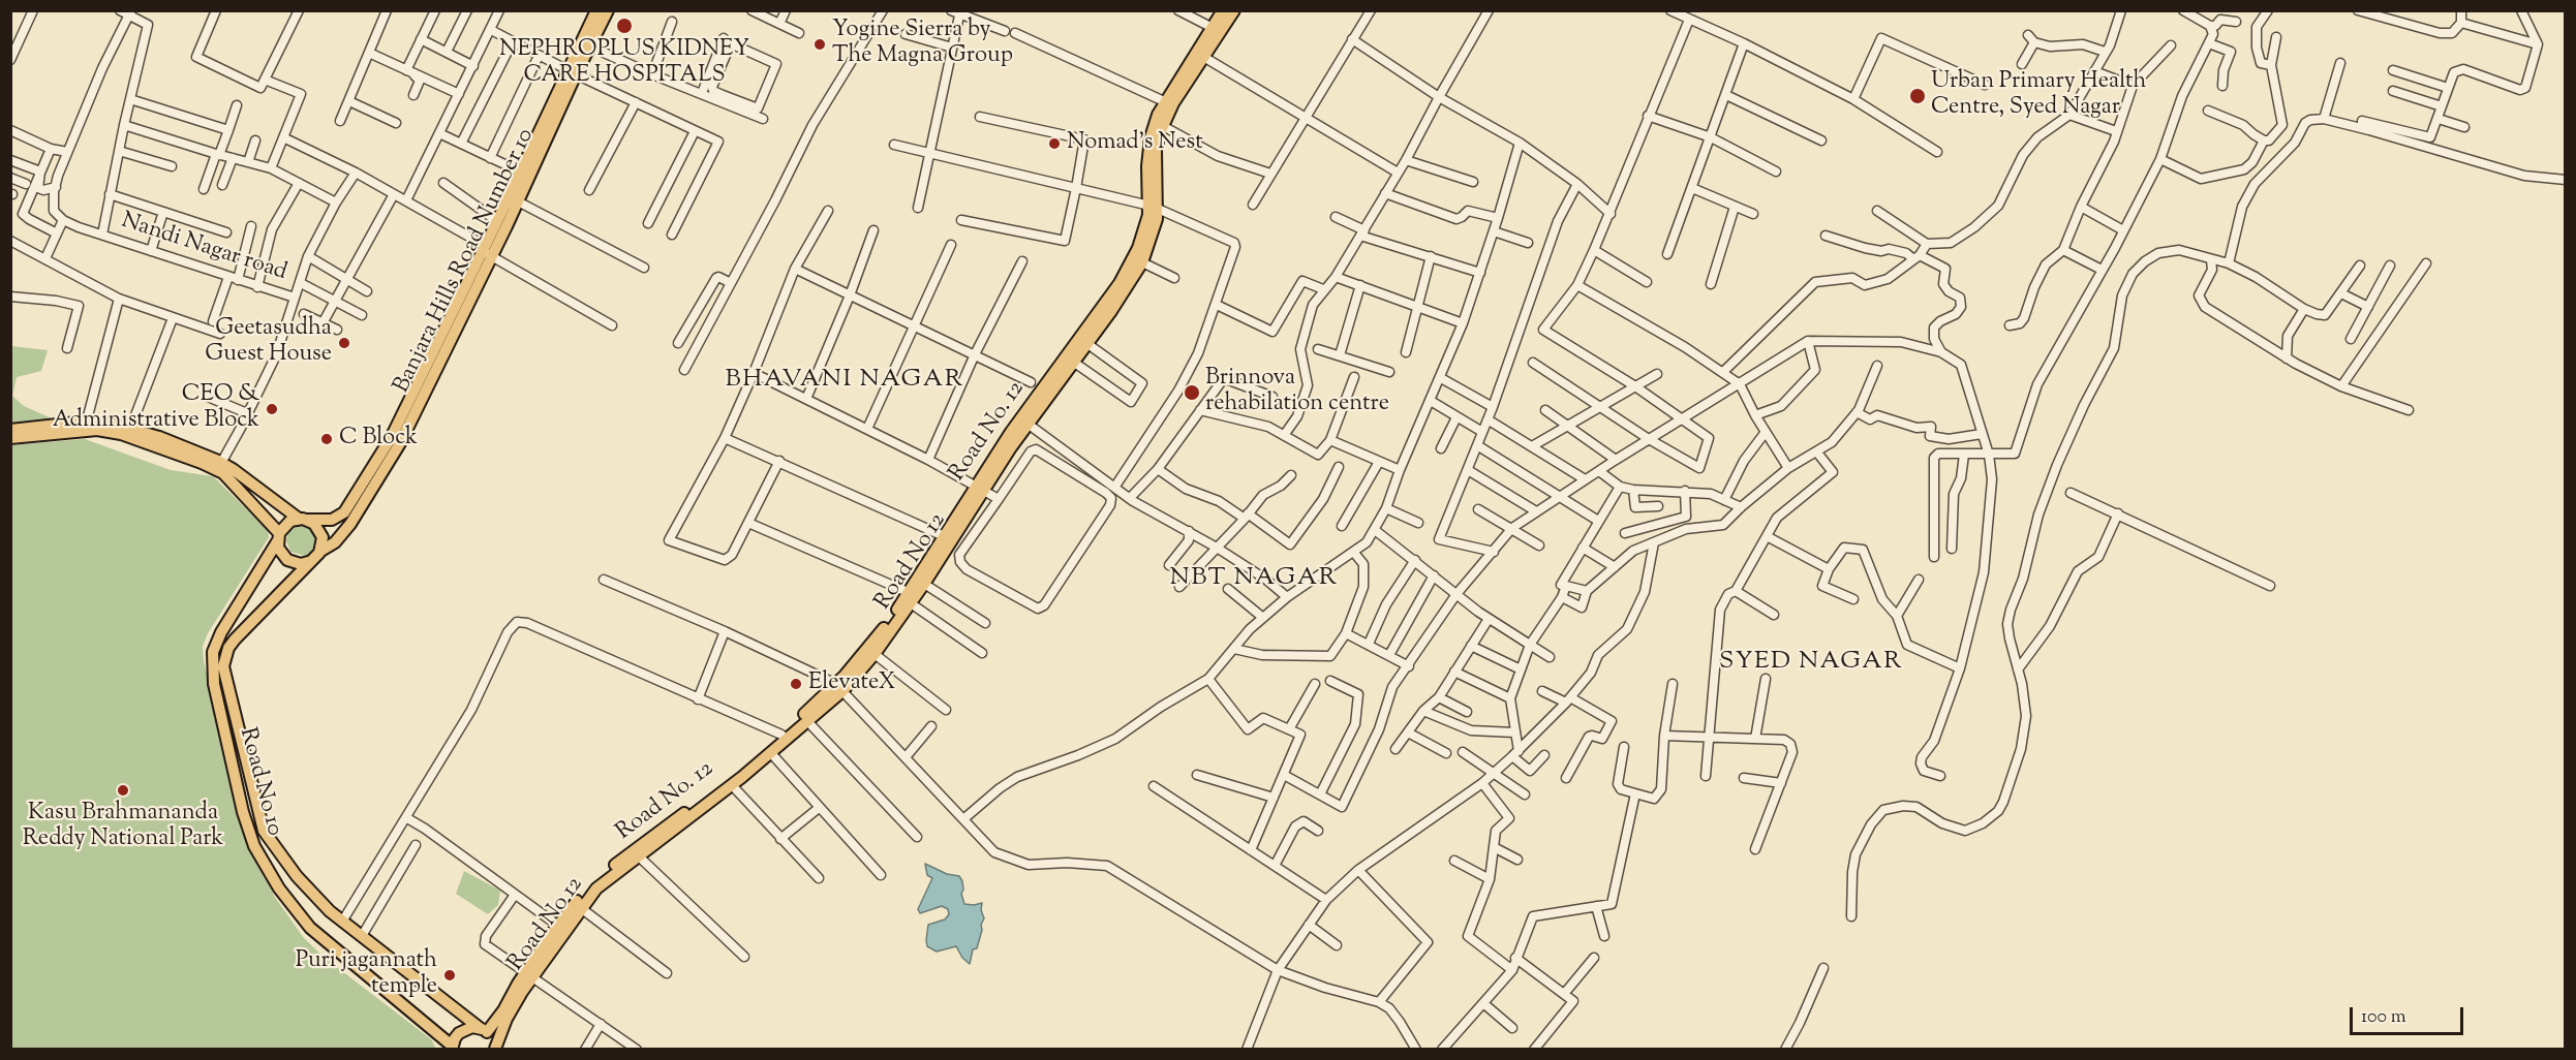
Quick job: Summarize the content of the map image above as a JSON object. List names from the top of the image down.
{
  "streets": {
    "main road": [
      "Banjara Hills Road Number 10",
      "Road No. 12",
      "Road No 12",
      "Road No 10"
    ],
    "street": ["Nandi Nagar road"]
  },
  "crossings": [
    ["Banjara Hills Road Number 10", "Road No 10"],
    ["Road No. 12", "Road No 12"],
    ["Road No. 12", "Road No 10"]
  ],
  "districts": ["BHAVANI NAGAR", "NBT NAGAR", "SYED NAGAR"],
  "places": [
    "NEPHROPLUS KIDNEY CARE HOSPITALS",
    "Yogine Sierra by The Magna Group",
    "Urban Primary Health Centre, Syed Nagar",
    "Nomad's Nest",
    "Geetasudha Guest House",
    "Brinnova rehabilation centre",
    "CEO & Administrative Block",
    "C Block",
    "ElevateX",
    "Kasu Brahmananda Reddy National Park",
    "Puri jagannath temple"
  ],
  "scale_bar": "100 m"
}
